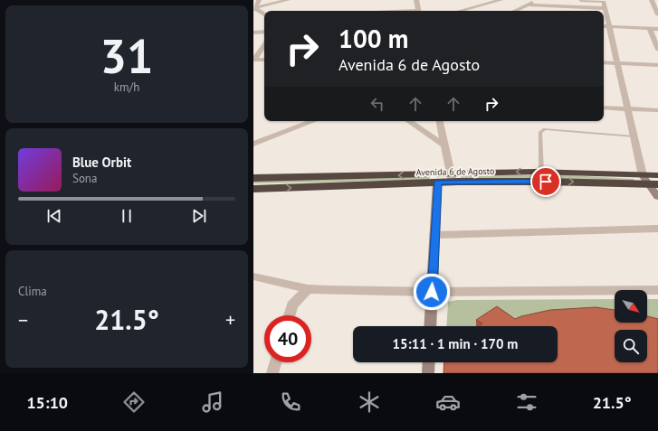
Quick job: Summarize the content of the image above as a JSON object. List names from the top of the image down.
{
  "streets": {
    "highway": ["Avenida 6 de Agosto"]
  },
  "north": "bottom right",
  "page": {
    "tile": [
      ["31", "km/h"],
      "Clima"
    ],
    "turn": ["100 m", "Avenida 6 de Agosto"],
    "song": ["Blue Orbit", "Sona"],
    "heat": ["−", "21.5°", "+"],
    "limit": "40",
    "trip": "15:11 · 1 min · 170 m",
    "tabs": ["15:10", "21.5°"]
  }
}
